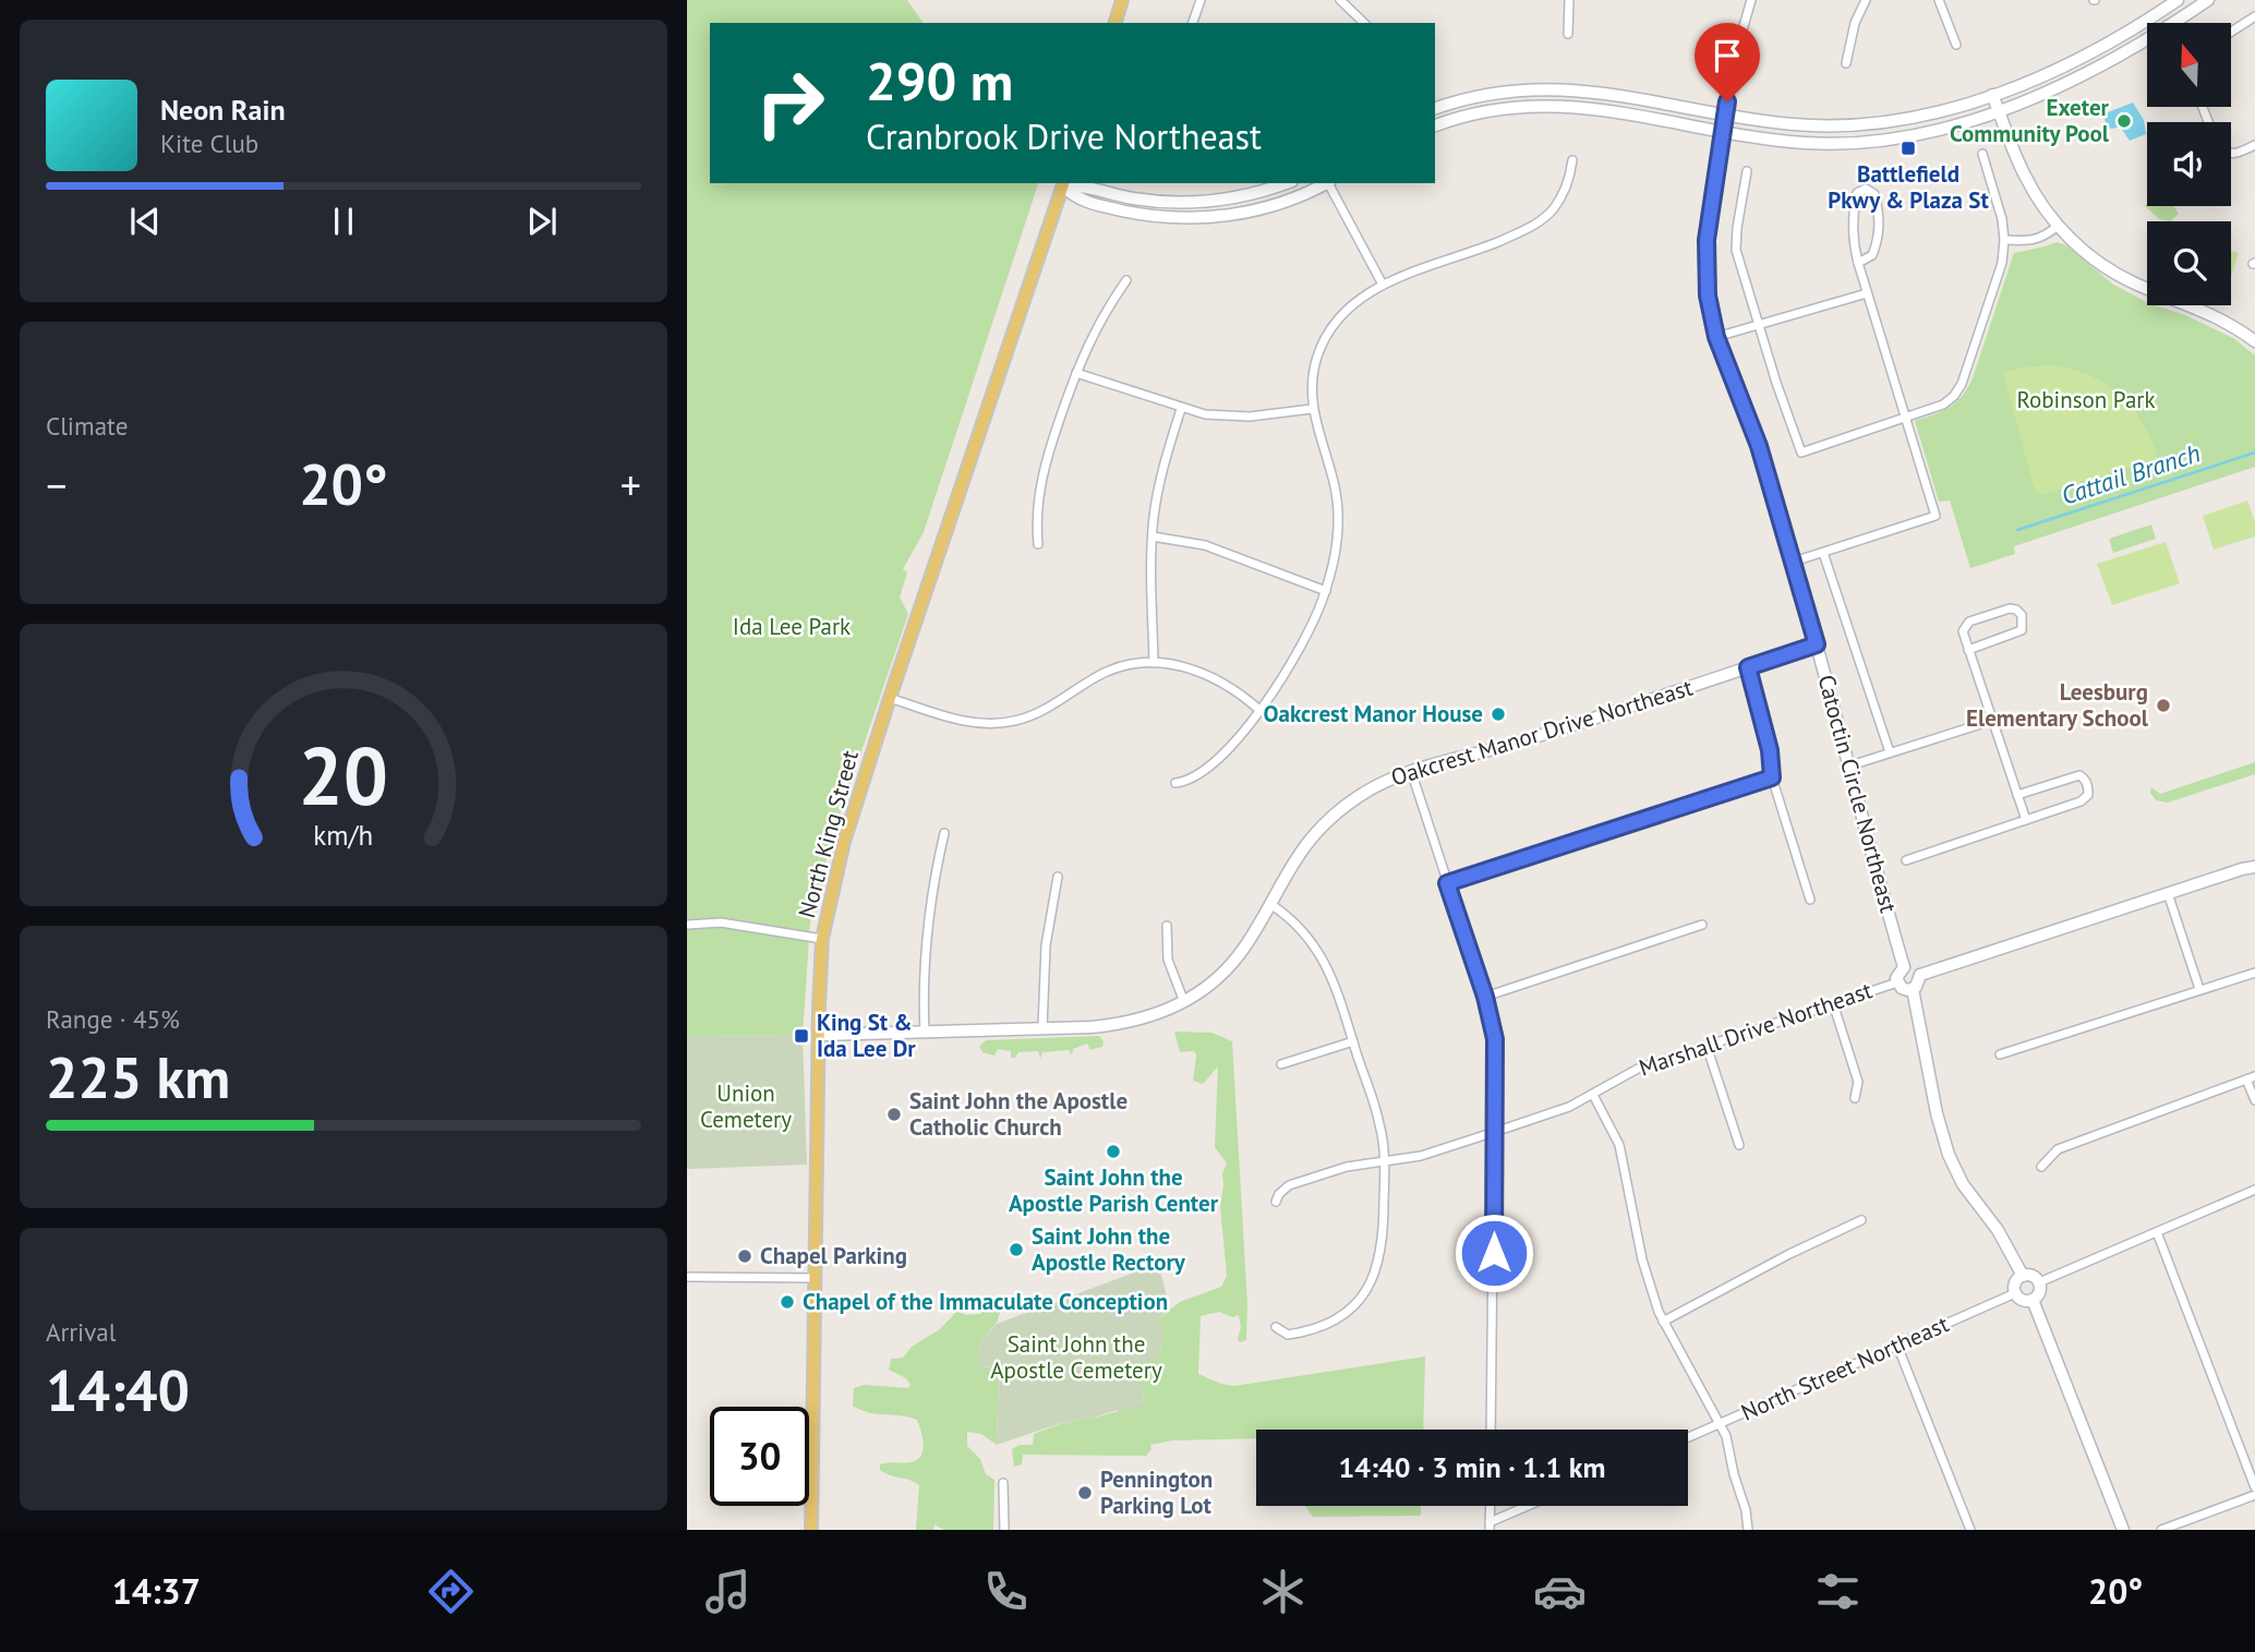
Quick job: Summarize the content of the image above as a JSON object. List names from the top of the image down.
{
  "streets": {
    "main road": ["North King Street"],
    "street": [
      "Oakcrest Manor Drive Northeast",
      "Catoctin Circle Northeast",
      "Marshall Drive Northeast",
      "North Street Northeast"
    ]
  },
  "crossings": [
    ["Oakcrest Manor Drive Northeast", "Catoctin Circle Northeast"],
    ["Oakcrest Manor Drive Northeast", "North King Street"],
    ["Catoctin Circle Northeast", "Marshall Drive Northeast"]
  ],
  "water": ["Cattail Branch"],
  "parks": [
    "Robinson Park",
    "Ida Lee Park",
    "Union Cemetery",
    "Saint John the Apostle Cemetery"
  ],
  "places": {
    "other": [
      "Exeter Community Pool",
      "Leesburg Elementary School",
      "Oakcrest Manor House",
      "Saint John the Apostle Catholic Church",
      "Saint John the Apostle Parish Center",
      "Saint John the Apostle Rectory",
      "Chapel Parking",
      "Chapel of the Immaculate Conception",
      "Pennington Parking Lot"
    ],
    "transit": ["Battlefield Pkwy & Plaza St", "King St & Ida Lee Dr"]
  },
  "north": "top",
  "page": {
    "turn": ["290 m", "Cranbrook Drive Northeast"],
    "song": ["Neon Rain", "Kite Club"],
    "tile": [
      "Climate",
      ["Range · 45%", "225 km"],
      ["Arrival", "14:40"]
    ],
    "heat": ["−", "20°", "+"],
    "limit": "30",
    "trip": "14:40 · 3 min · 1.1 km",
    "tabs": ["14:37", "20°"],
    "gauge": ["20", "km/h"]
  }
}
